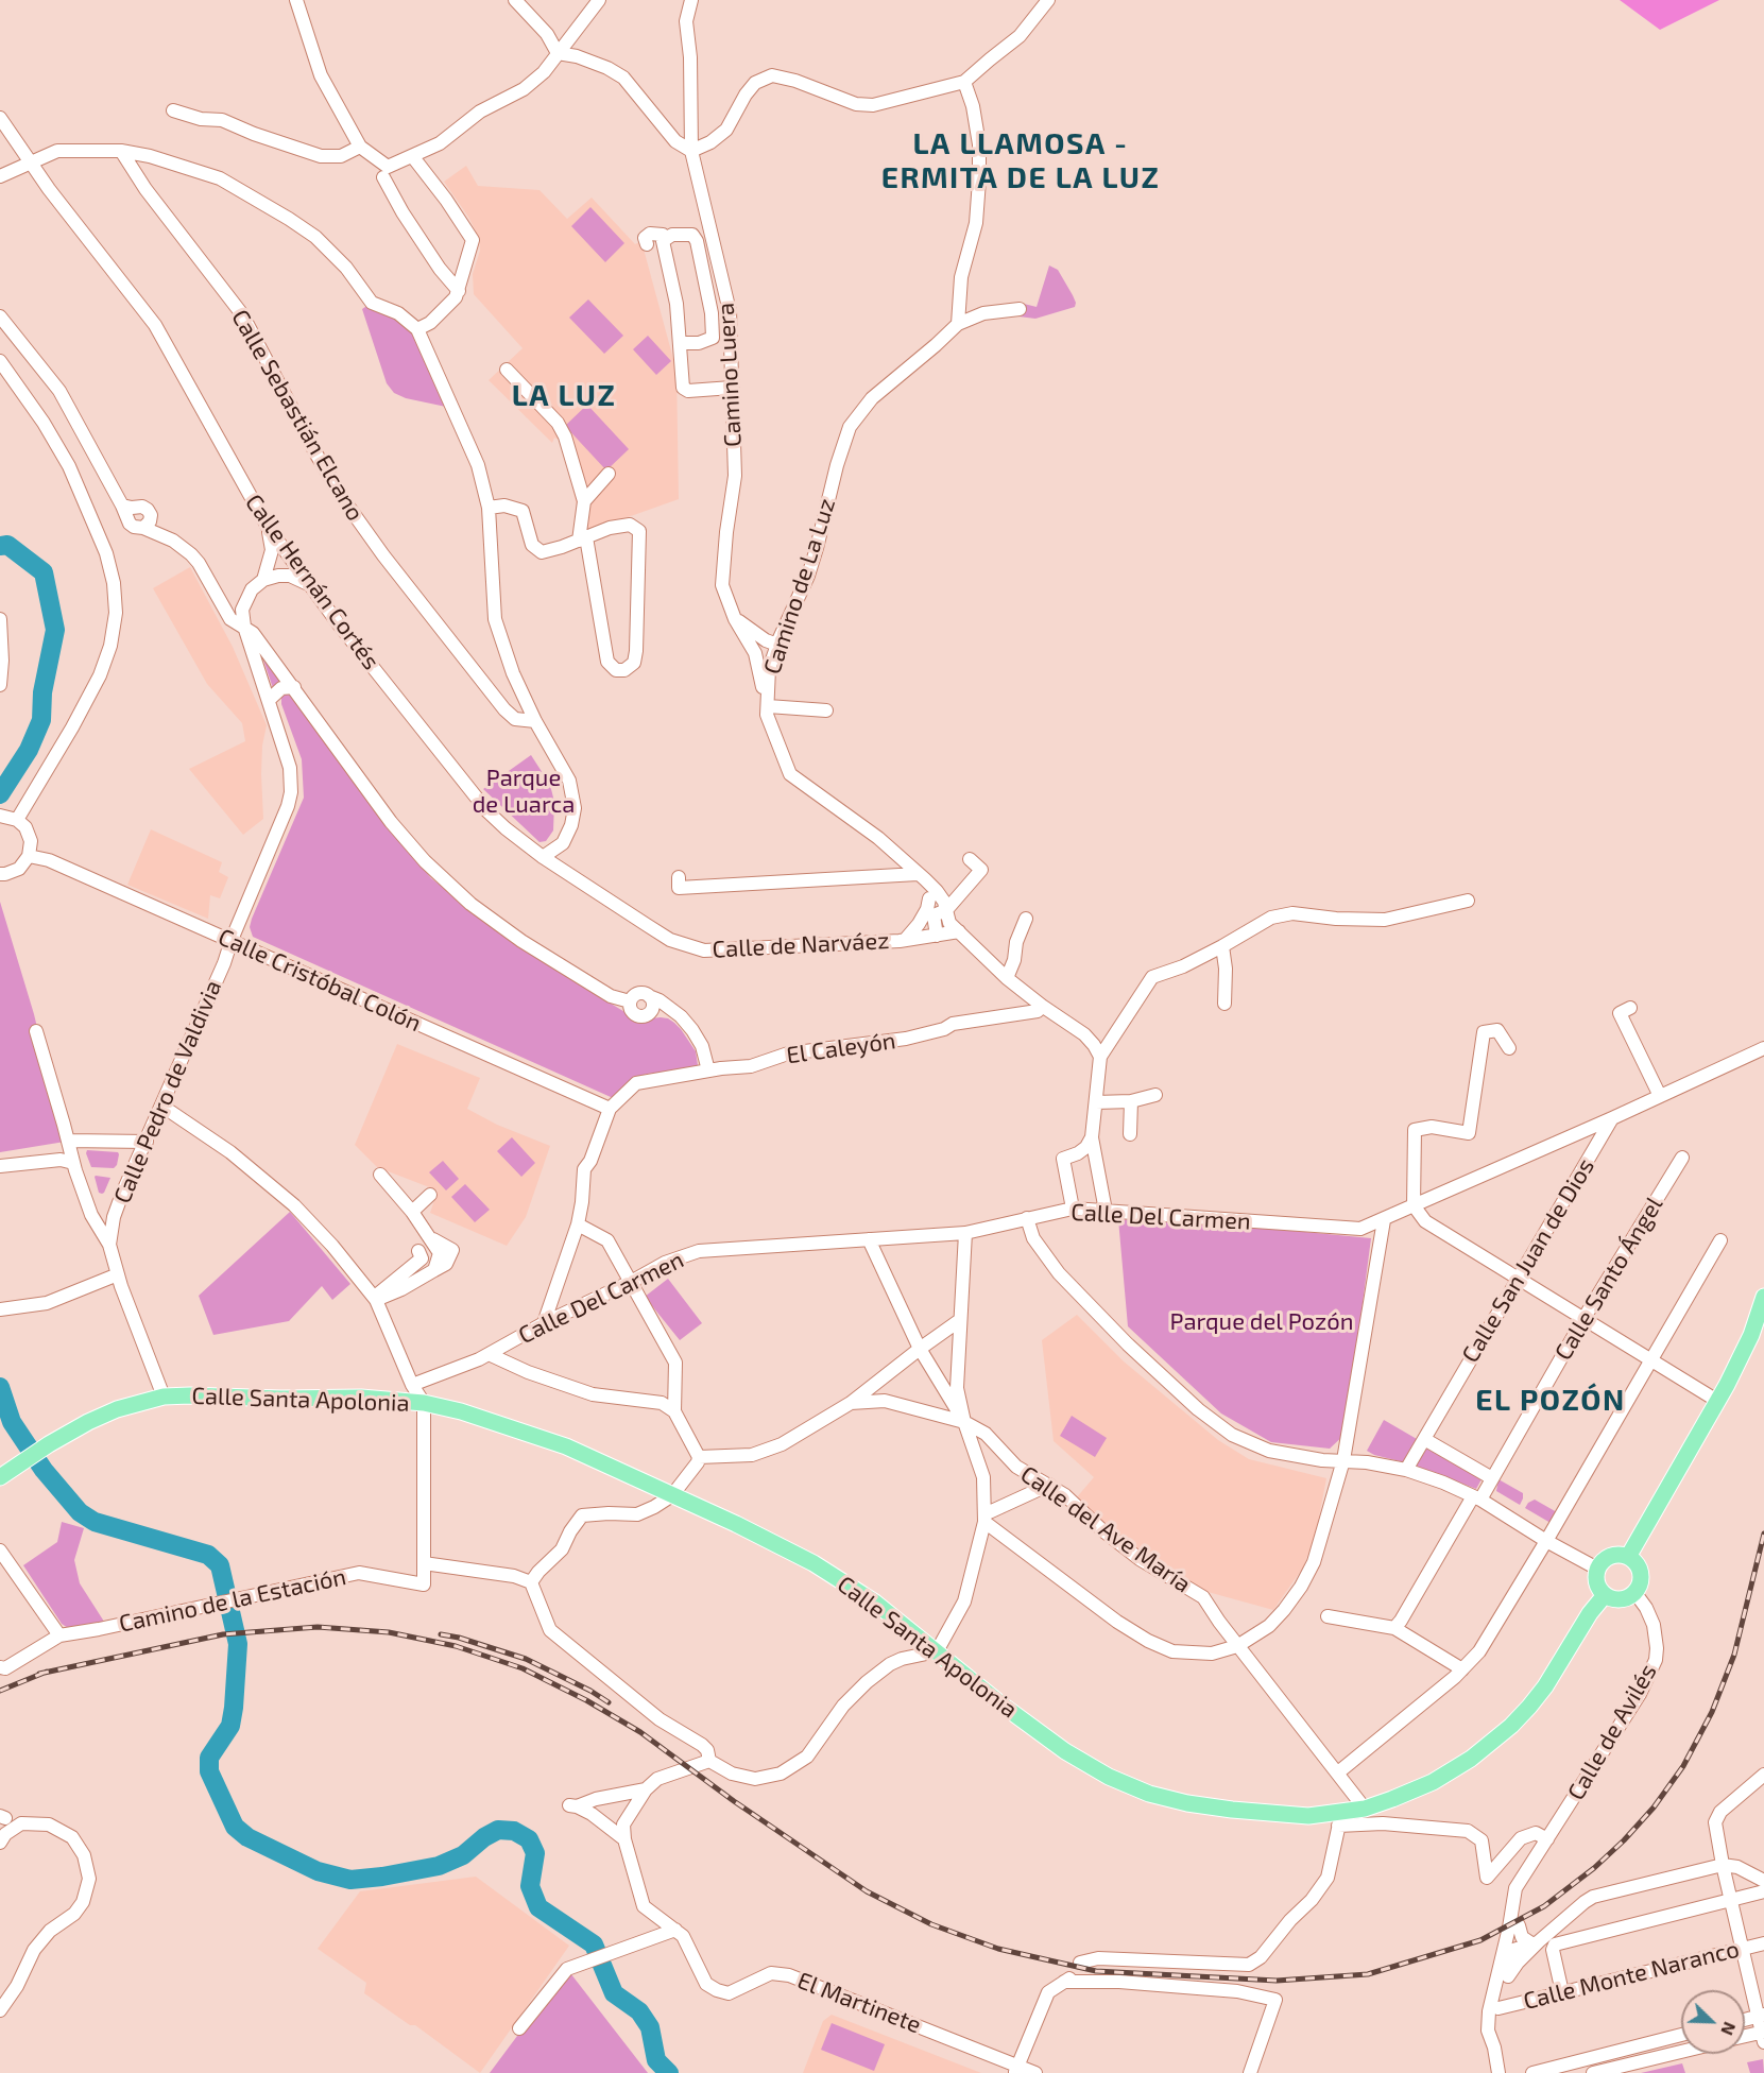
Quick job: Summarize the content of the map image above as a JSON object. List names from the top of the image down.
{
  "streets": {
    "main road": ["Calle Santa Apolonia"],
    "street": [
      "Camino Luera",
      "Calle Sebastián Elcano",
      "Calle Hernán Cortés",
      "Camino de La Luz",
      "Calle de Narváez",
      "Calle Cristóbal Colón",
      "El Caleyón",
      "Calle Pedro de Valdivia",
      "Calle Del Carmen",
      "Calle San Juan de Dios",
      "Calle Santo Ángel",
      "Calle del Ave María",
      "Camino de la Estación",
      "Calle de Avilés",
      "Calle Monte Naranco",
      "El Martinete"
    ]
  },
  "crossings": [
    ["Camino Luera", "Camino de La Luz"],
    ["Calle Hernán Cortés", "Calle de Narváez"],
    ["Camino de La Luz", "Calle de Narváez"],
    ["Camino de La Luz", "El Caleyón"],
    ["Calle Cristóbal Colón", "El Caleyón"],
    ["Calle Cristóbal Colón", "Calle Pedro de Valdivia"],
    ["Calle Del Carmen", "Calle San Juan de Dios"],
    ["Calle Del Carmen", "Calle del Ave María"],
    ["Calle Santa Apolonia", "Calle del Ave María"],
    ["Calle Santa Apolonia", "Calle de Avilés"],
    ["Calle de Avilés", "Calle Monte Naranco"]
  ],
  "districts": ["LA LLAMOSA - ERMITA DE LA LUZ", "LA LUZ", "EL POZÓN"],
  "parks": ["Parque de Luarca", "Parque del Pozón"],
  "north": "bottom right"
}
